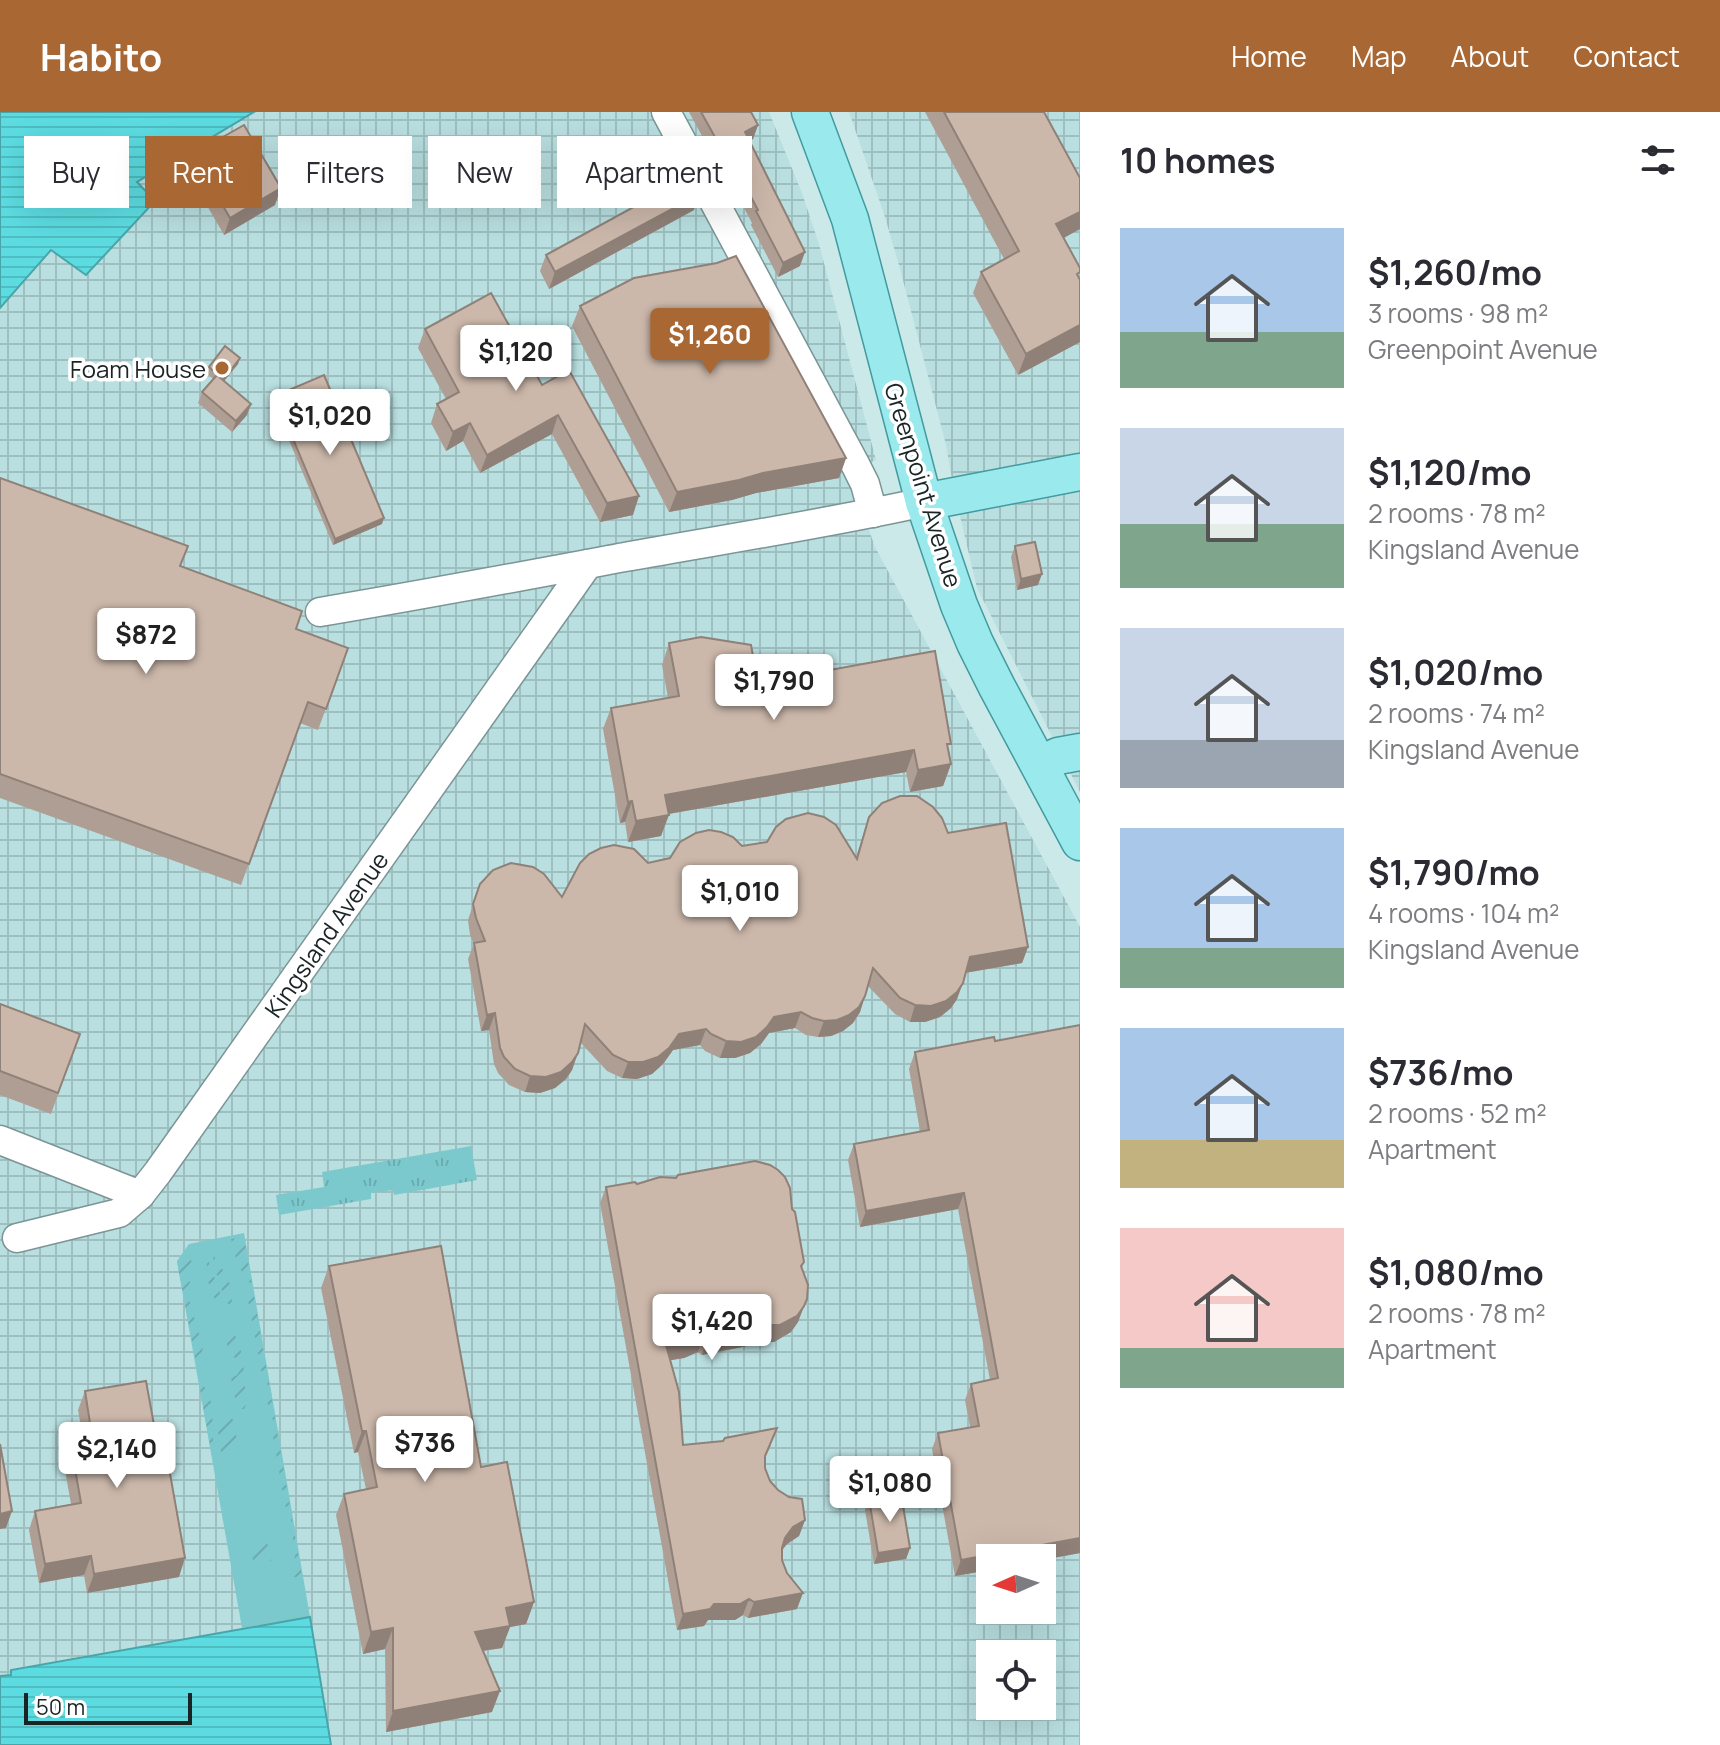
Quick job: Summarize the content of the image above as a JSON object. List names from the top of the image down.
{
  "streets": {
    "main road": ["Greenpoint Avenue"],
    "street": ["Kingsland Avenue"]
  },
  "places": ["Foam House"],
  "scale_bar": "50 m",
  "north": "left",
  "page": {
    "header": "Habito",
    "nav": [
      "Home",
      "Map",
      "About",
      "Contact"
    ],
    "heading": "10 homes",
    "chip": [
      "Buy",
      "Rent",
      "Filters",
      "New",
      "Apartment"
    ],
    "list": [
      {
        "name": "$1,260/mo",
        "note": "3 rooms · 98 m² · Greenpoint Avenue"
      },
      {
        "name": "$1,120/mo",
        "note": "2 rooms · 78 m² · Kingsland Avenue"
      },
      {
        "name": "$1,020/mo",
        "note": "2 rooms · 74 m² · Kingsland Avenue"
      },
      {
        "name": "$1,790/mo",
        "note": "4 rooms · 104 m² · Kingsland Avenue"
      },
      {
        "name": "$736/mo",
        "note": "2 rooms · 52 m² · Apartment"
      },
      {
        "name": "$1,080/mo",
        "note": "2 rooms · 78 m² · Apartment"
      }
    ],
    "price": [
      "$1,260",
      "$1,120",
      "$1,020",
      "$872",
      "$1,790",
      "$1,010",
      "$1,420",
      "$736",
      "$2,140",
      "$1,080"
    ],
    "scale": "50 m"
  }
}
